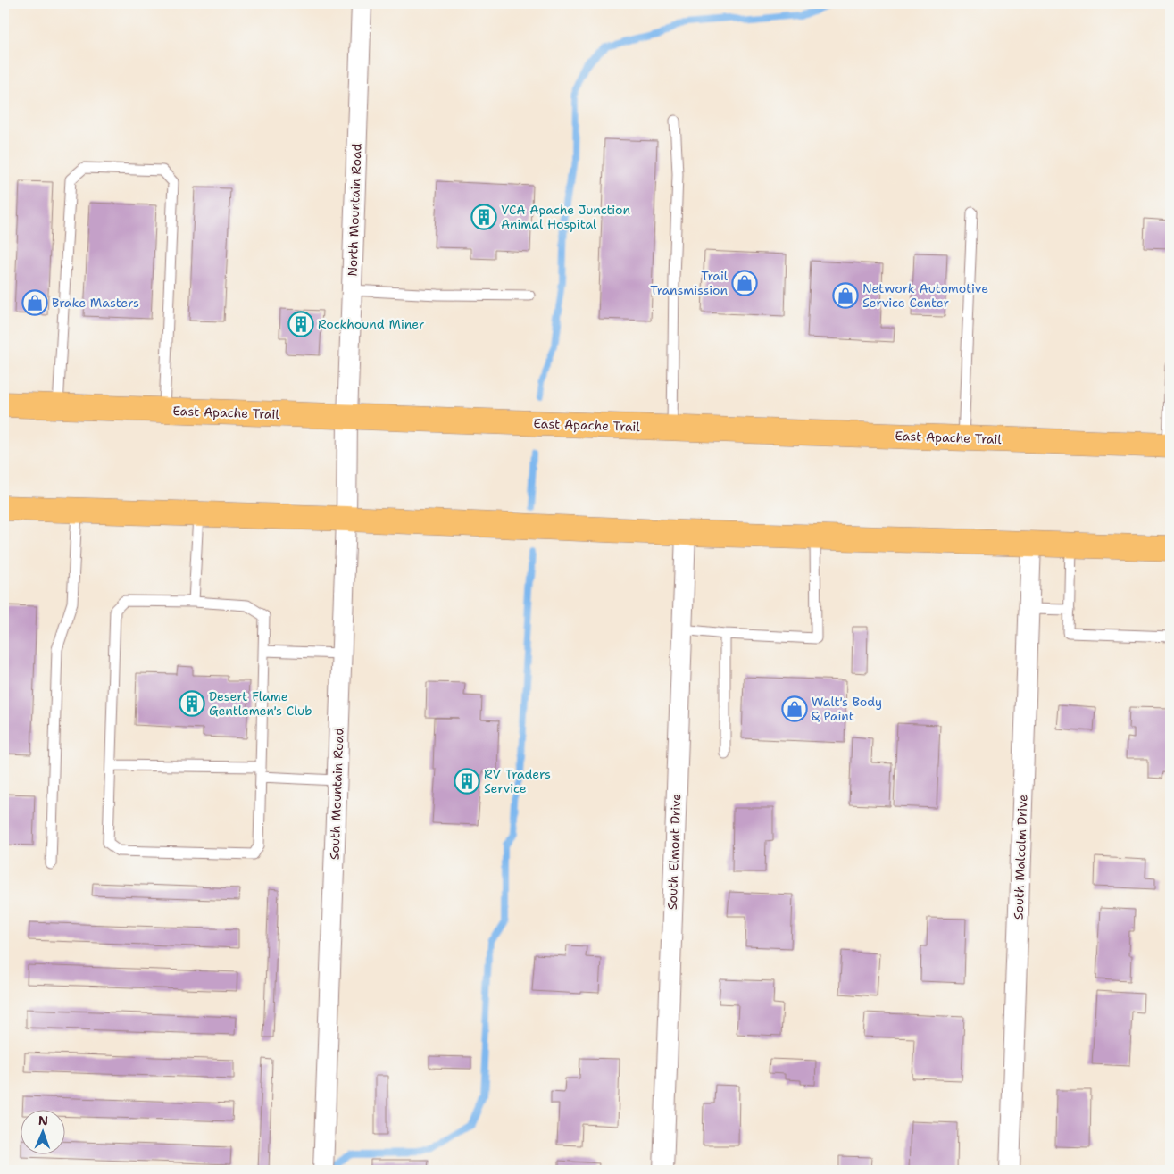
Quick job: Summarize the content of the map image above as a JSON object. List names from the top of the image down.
{
  "streets": {
    "main road": ["East Apache Trail"],
    "street": [
      "North Mountain Road",
      "South Mountain Road",
      "South Elmont Drive",
      "South Malcolm Drive"
    ]
  },
  "crossings": [
    ["North Mountain Road", "East Apache Trail"],
    ["North Mountain Road", "South Mountain Road"],
    ["East Apache Trail", "South Mountain Road"]
  ],
  "places": {
    "building": [
      "VCA Apache Junction Animal Hospital",
      "Rockhound Miner",
      "Desert Flame Gentlemen's Club",
      "RV Traders Service"
    ],
    "shop": [
      "Trail Transmission",
      "Network Automotive Service Center",
      "Brake Masters",
      "Walt's Body & Paint"
    ]
  },
  "north": "top"
}
